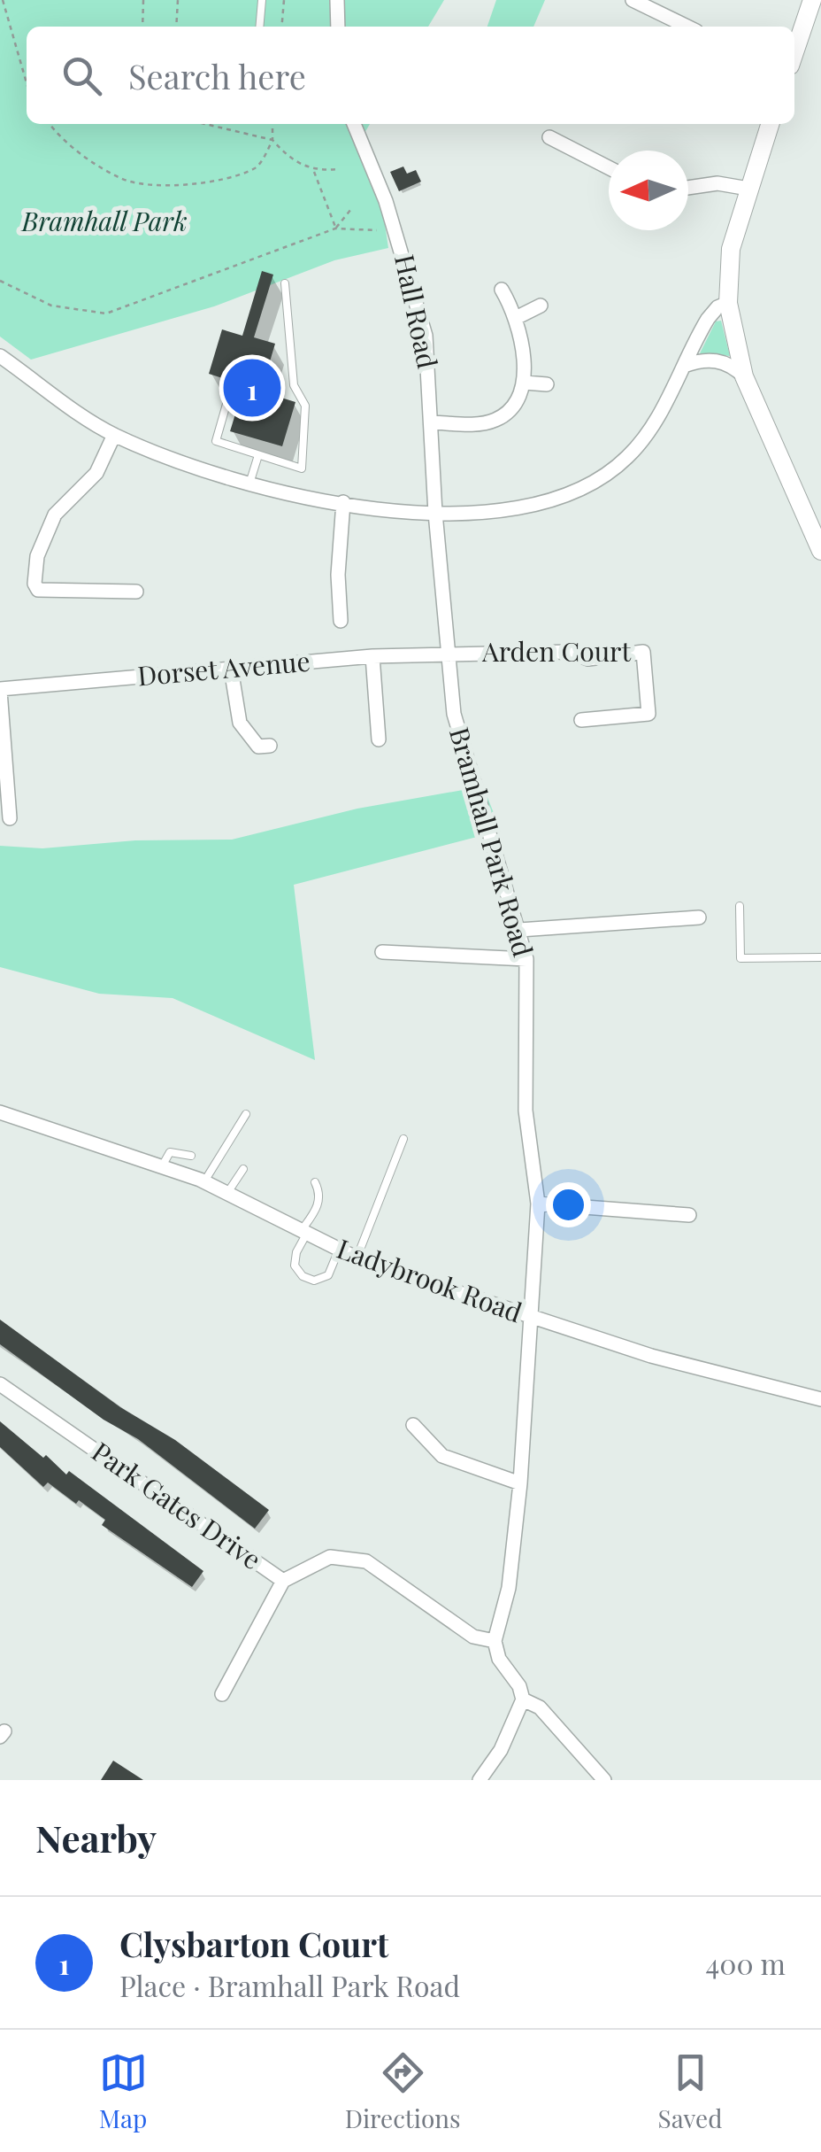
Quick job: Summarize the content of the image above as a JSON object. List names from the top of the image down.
{
  "streets": {
    "street": [
      "Hall Road",
      "Arden Court",
      "Dorset Avenue",
      "Bramhall Park Road",
      "Ladybrook Road",
      "Park Gates Drive"
    ]
  },
  "crossings": [
    ["Hall Road", "Bramhall Park Road"],
    ["Arden Court", "Dorset Avenue"],
    ["Arden Court", "Bramhall Park Road"],
    ["Dorset Avenue", "Bramhall Park Road"],
    ["Bramhall Park Road", "Ladybrook Road"],
    ["Bramhall Park Road", "Park Gates Drive"]
  ],
  "parks": ["Bramhall Park"],
  "north": "left",
  "page": {
    "search": "Search here",
    "pins": "1",
    "heading": "Nearby",
    "list": [
      {
        "mark": "1",
        "name": "Clysbarton Court",
        "note": "Place · Bramhall Park Road",
        "value": "400 m"
      }
    ],
    "nav": ["Map", "Directions", "Saved"]
  }
}
